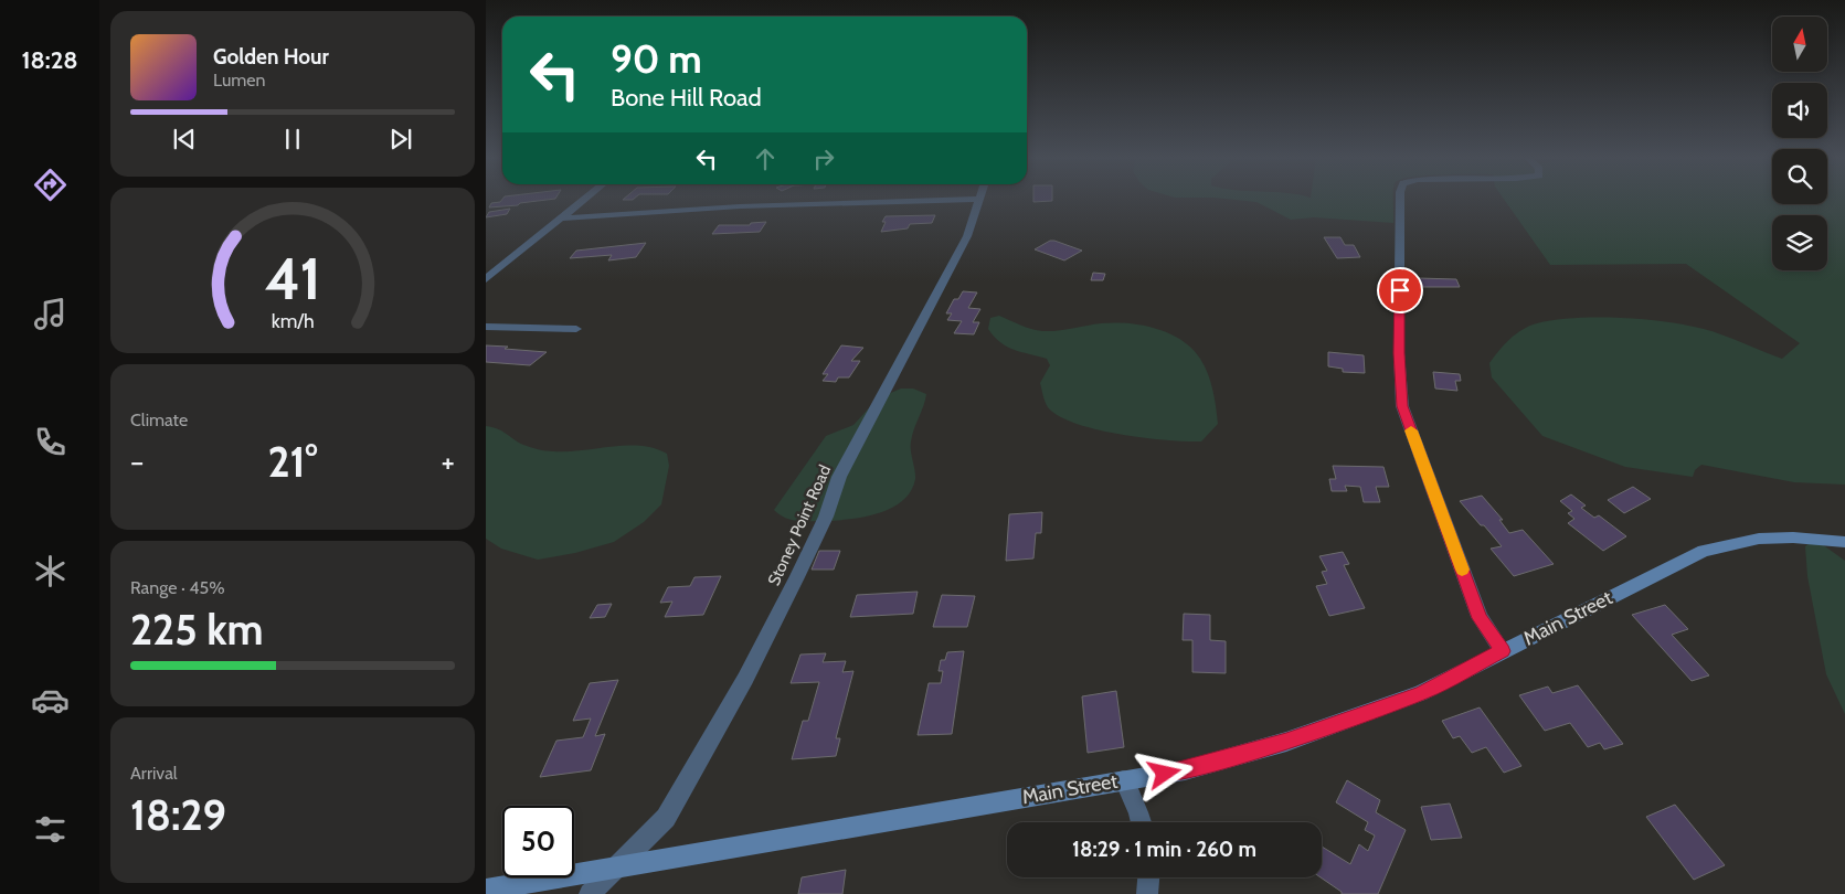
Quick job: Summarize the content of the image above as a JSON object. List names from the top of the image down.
{
  "streets": {
    "main road": ["Main Street"],
    "street": ["Stoney Point Road"]
  },
  "crossings": [
    ["Stoney Point Road", "Main Street"]
  ],
  "north": "top",
  "page": {
    "tabs": "18:28",
    "turn": ["90 m", "Bone Hill Road"],
    "song": ["Golden Hour", "Lumen"],
    "tile": [
      "Climate",
      ["Range · 45%", "225 km"],
      ["Arrival", "18:29"]
    ],
    "heat": ["−", "21°", "+"],
    "limit": "50",
    "trip": "18:29 · 1 min · 260 m",
    "gauge": ["41", "km/h"]
  }
}
